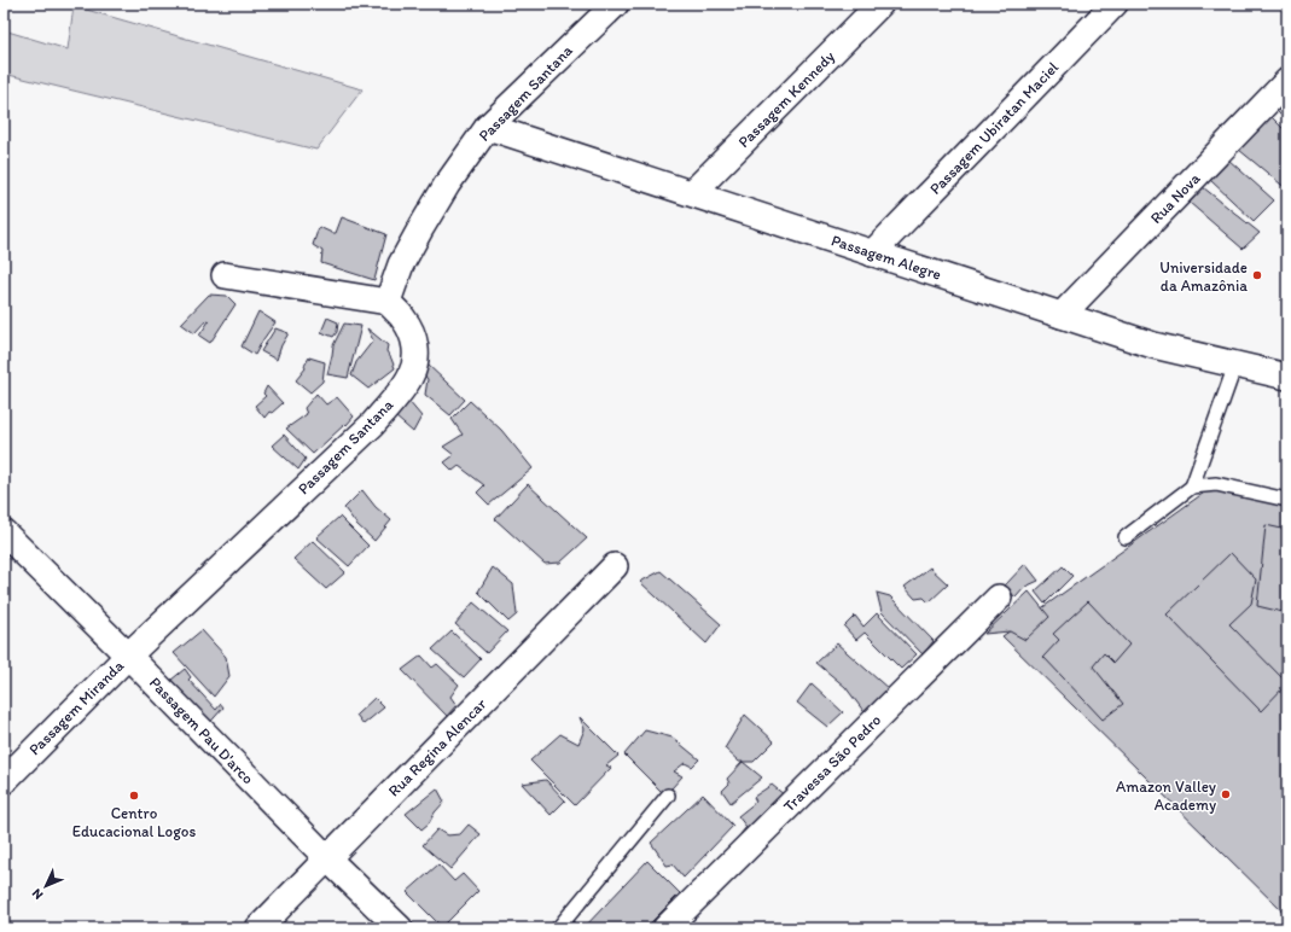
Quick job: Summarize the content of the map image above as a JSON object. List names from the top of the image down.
{
  "streets": {
    "street": [
      "Passagem Santana",
      "Passagem Kennedy",
      "Passagem Ubiratan Maciel",
      "Rua Nova",
      "Passagem Alegre",
      "Passagem Miranda",
      "Passagem Pau D'arco",
      "Rua Regina Alencar",
      "Travessa São Pedro"
    ]
  },
  "crossings": [
    ["Passagem Santana", "Passagem Alegre"],
    ["Passagem Santana", "Passagem Miranda"],
    ["Passagem Santana", "Passagem Pau D'arco"],
    ["Passagem Kennedy", "Passagem Alegre"],
    ["Passagem Ubiratan Maciel", "Passagem Alegre"],
    ["Rua Nova", "Passagem Alegre"],
    ["Passagem Miranda", "Passagem Pau D'arco"],
    ["Passagem Pau D'arco", "Rua Regina Alencar"]
  ],
  "places": ["Universidade da Amazônia", "Amazon Valley Academy", "Centro Educacional Logos"],
  "north": "bottom left"
}
